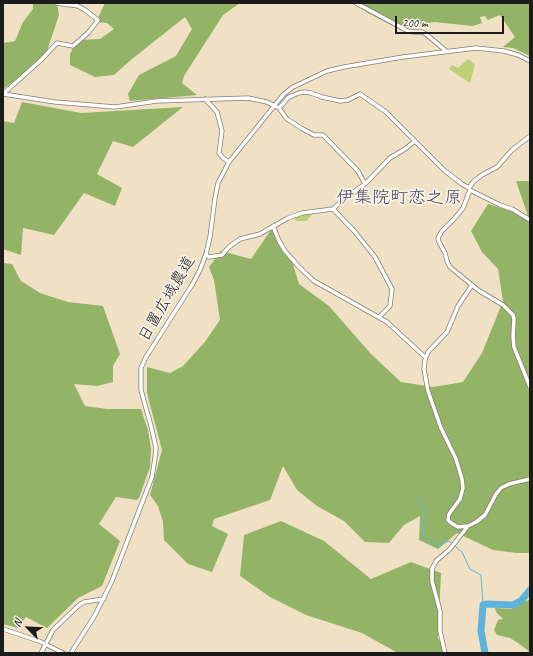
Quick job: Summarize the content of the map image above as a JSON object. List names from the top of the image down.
{
  "streets": {
    "street": ["日置広域農道"]
  },
  "districts": ["伊集院町恋之原"],
  "scale_bar": "200 m",
  "north": "top left"
}
